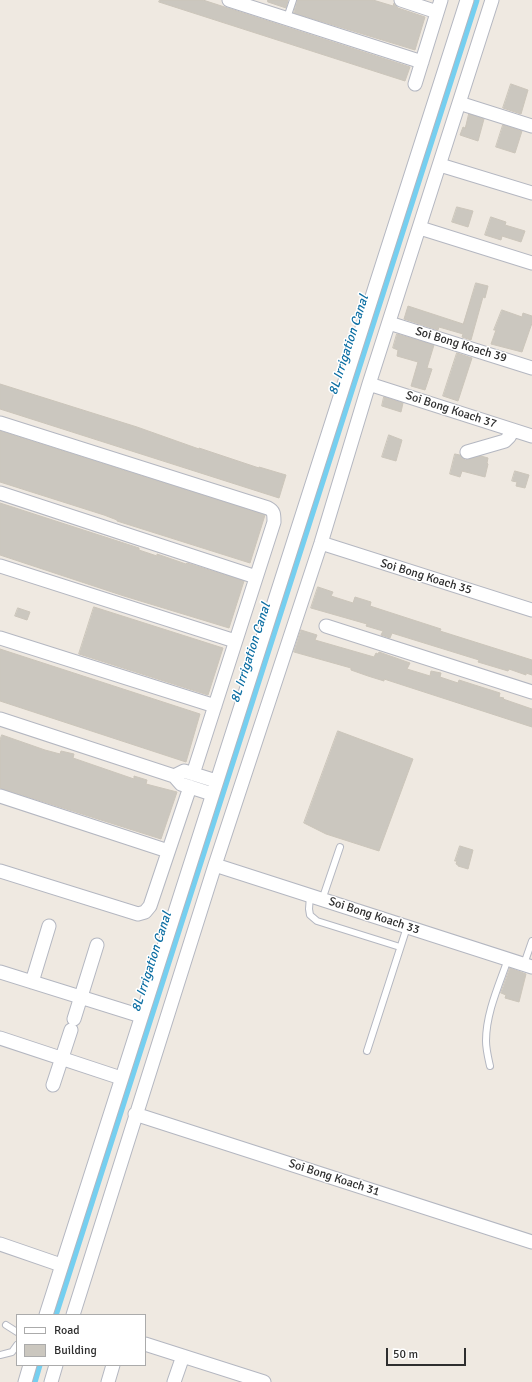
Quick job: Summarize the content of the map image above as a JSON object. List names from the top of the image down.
{
  "streets": {
    "street": [
      "Soi Bong Koach 39",
      "Soi Bong Koach 37",
      "Soi Bong Koach 35",
      "Soi Bong Koach 33",
      "Soi Bong Koach 31"
    ]
  },
  "water": ["8L Irrigation Canal"],
  "legend": ["Road", "Building"],
  "scale_bar": "50 m"
}
